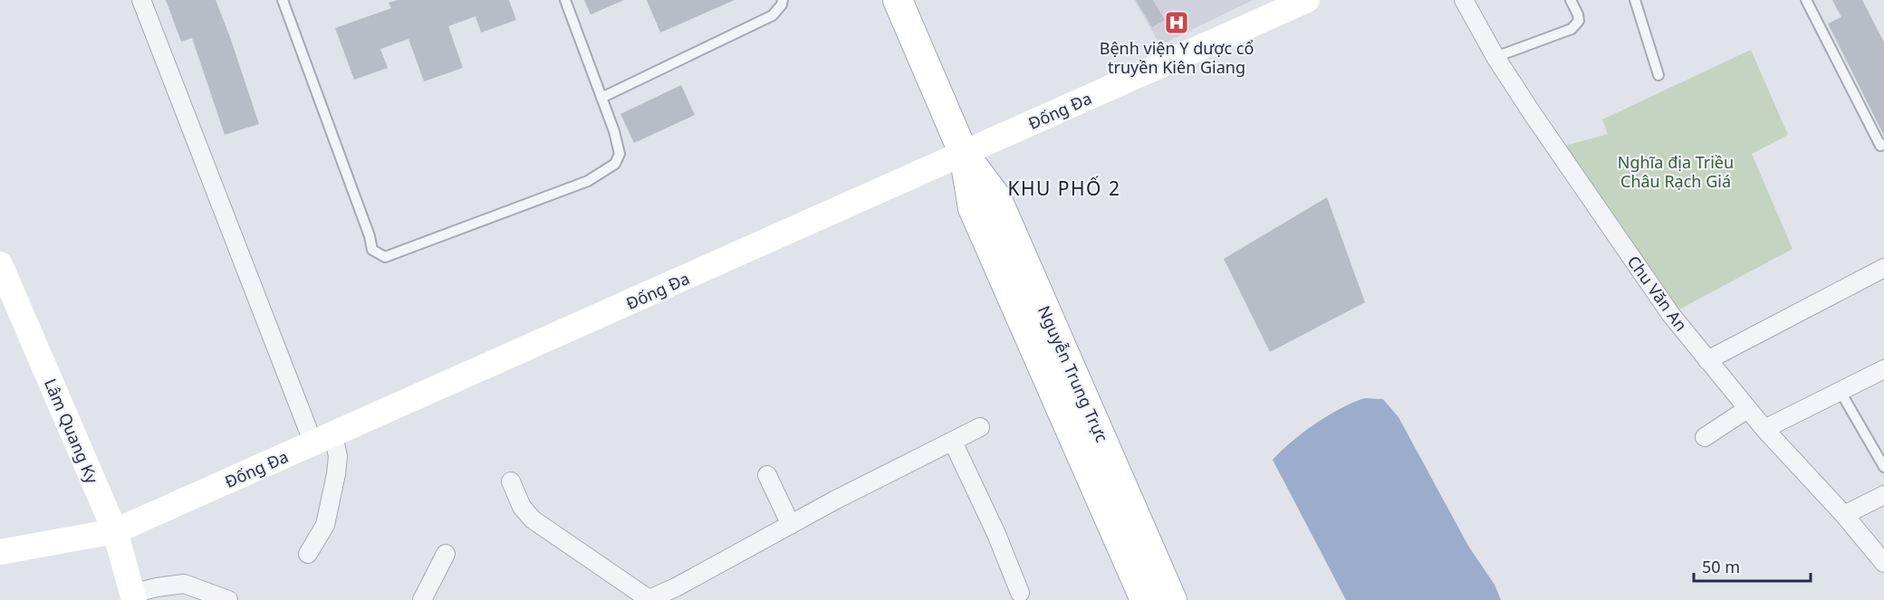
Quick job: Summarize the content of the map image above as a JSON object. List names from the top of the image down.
{
  "streets": {
    "main road": ["Nguyễn Trung Trực"],
    "street": ["Đống Đa", "Chu Văn An", "Lâm Quang Ky"]
  },
  "crossings": [
    ["Đống Đa", "Nguyễn Trung Trực"],
    ["Đống Đa", "Lâm Quang Ky"]
  ],
  "districts": ["KHU PHỐ 2"],
  "parks": ["Nghĩa địa Triều Châu Rạch Giá"],
  "places": {
    "hospital": ["Bệnh viện Y dược cổ truyền Kiên Giang"]
  },
  "scale_bar": "50 m"
}
